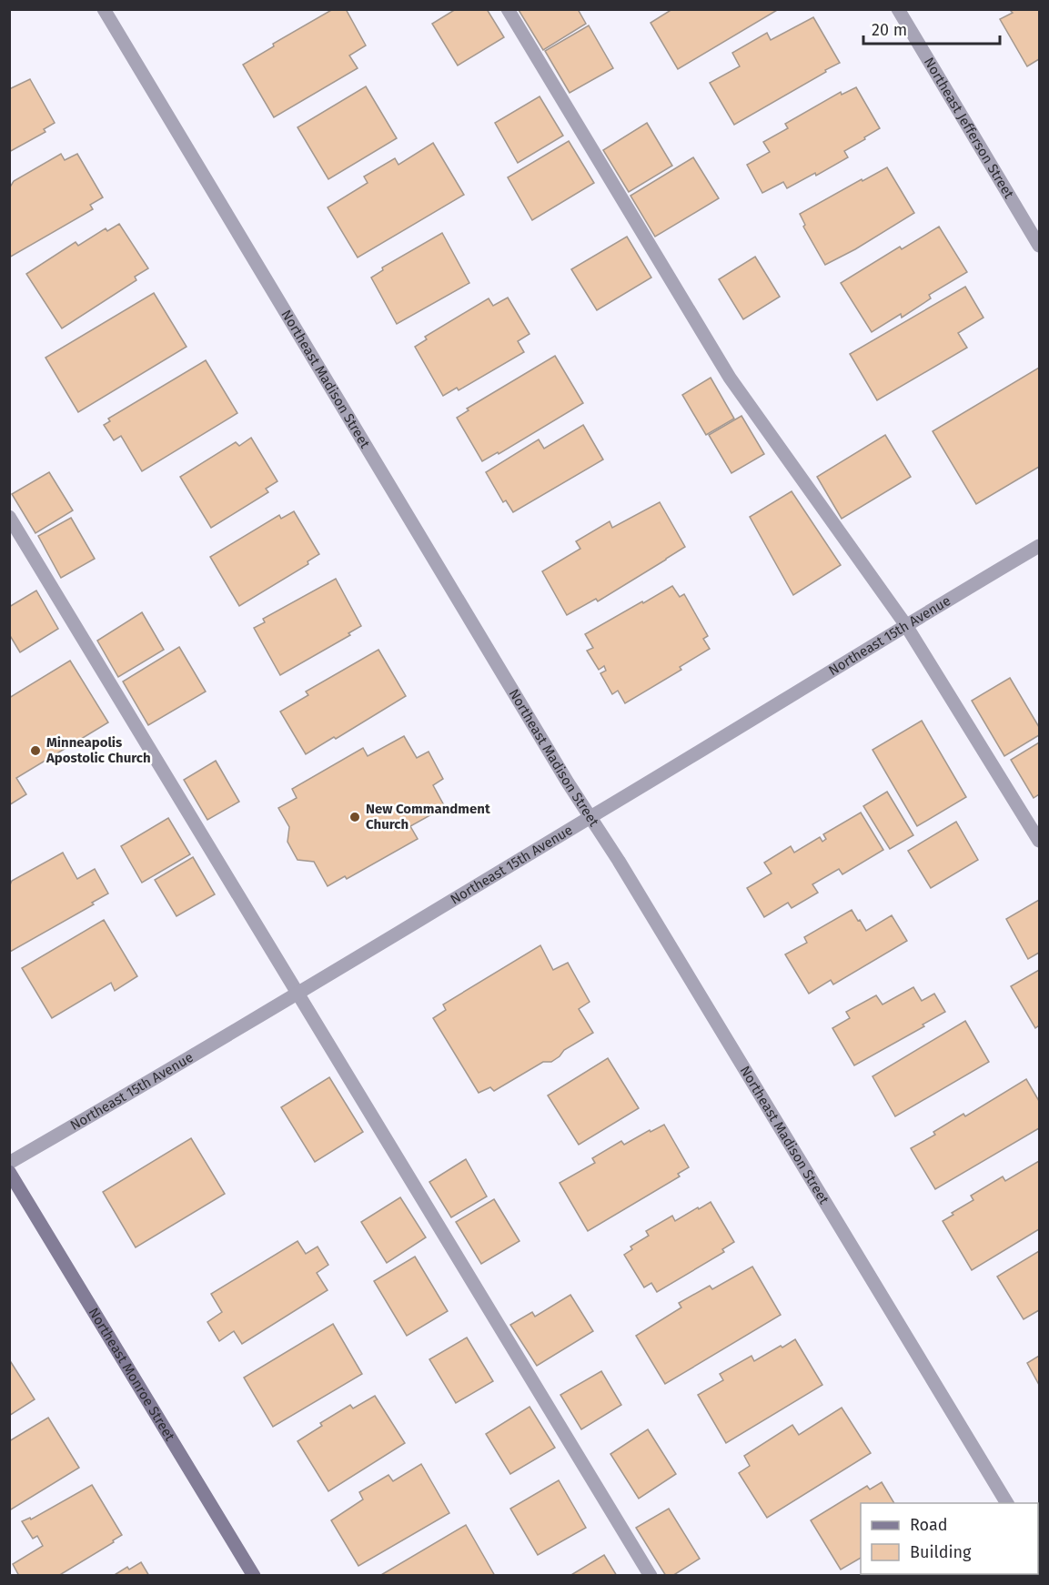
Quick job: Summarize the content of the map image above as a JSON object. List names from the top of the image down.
{
  "streets": {
    "street": [
      "Northeast Jefferson Street",
      "Northeast Madison Street",
      "Northeast 15th Avenue",
      "Northeast Monroe Street"
    ]
  },
  "crossings": [
    ["Northeast Madison Street", "Northeast 15th Avenue"]
  ],
  "places": ["Minneapolis Apostolic Church", "New Commandment Church"],
  "legend": ["Road", "Building"],
  "scale_bar": "20 m"
}
